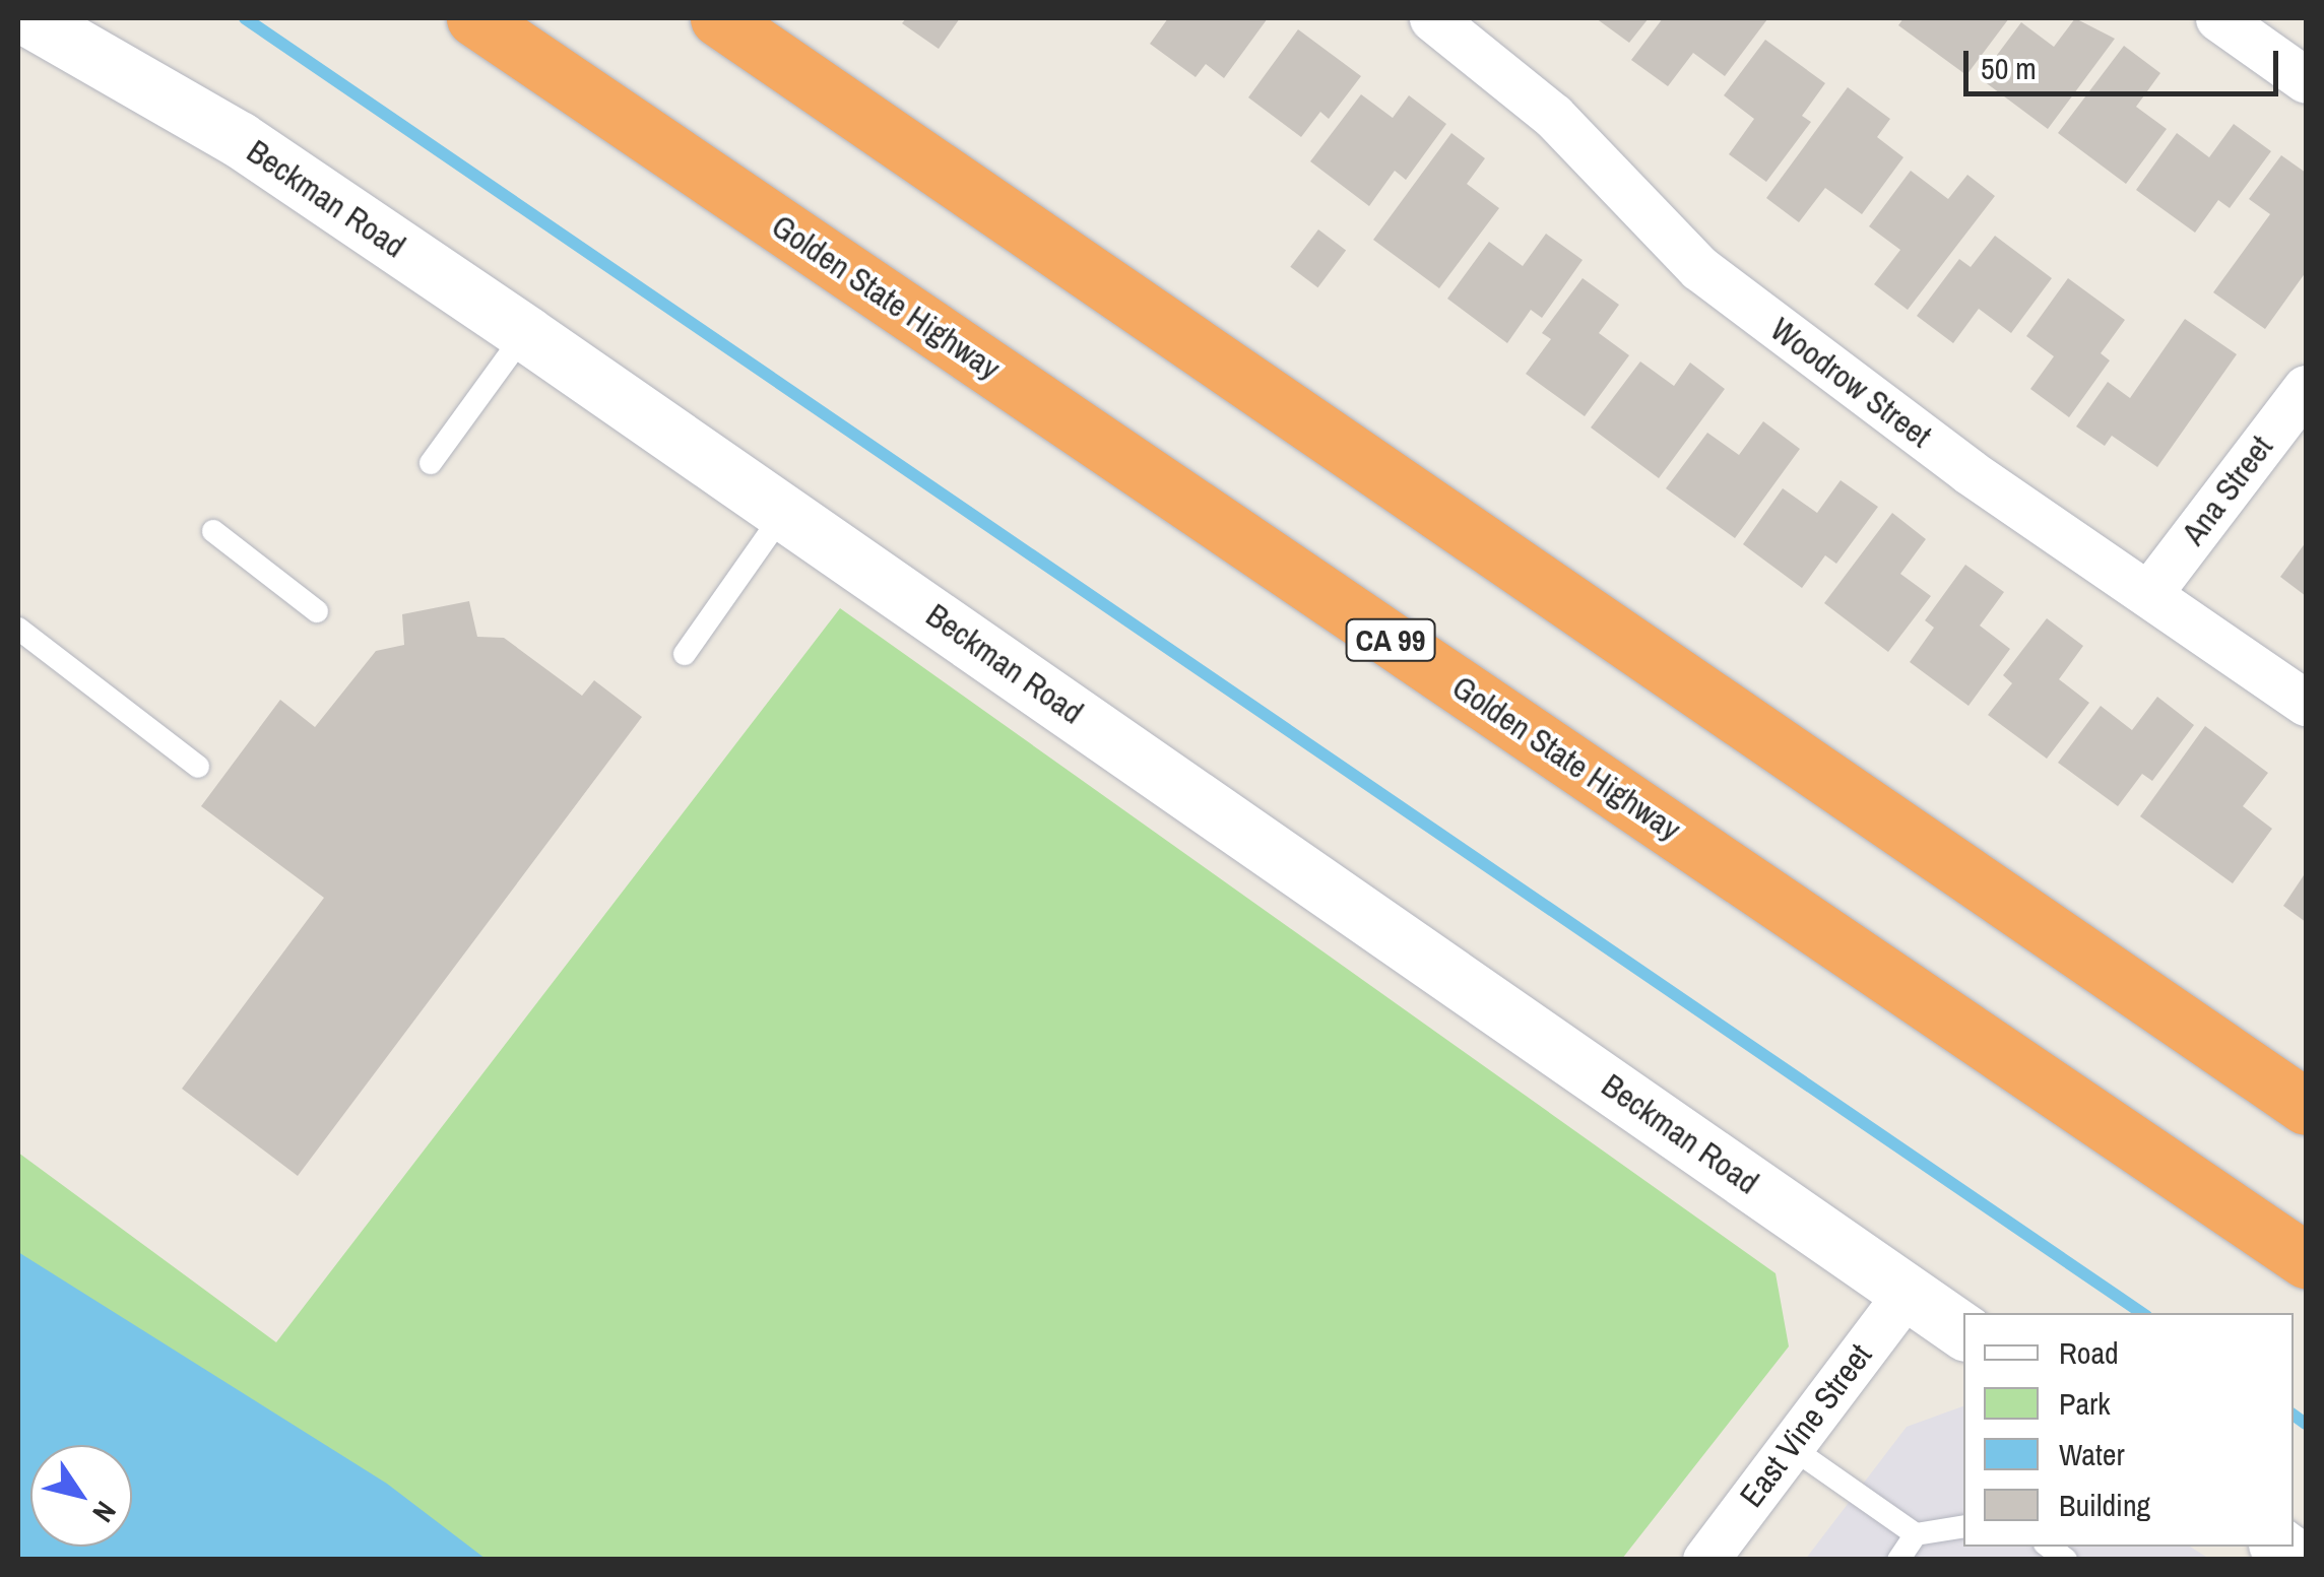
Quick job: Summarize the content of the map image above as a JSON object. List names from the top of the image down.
{
  "streets": {
    "highway": ["Golden State Highway", "CA 99"],
    "street": [
      "Beckman Road",
      "Woodrow Street",
      "Ana Street",
      "East Vine Street"
    ]
  },
  "crossings": [
    ["Beckman Road", "East Vine Street"],
    ["Woodrow Street", "Ana Street"]
  ],
  "legend": [
    "Road",
    "Park",
    "Water",
    "Building"
  ],
  "scale_bar": "50 m",
  "north": "bottom right"
}
